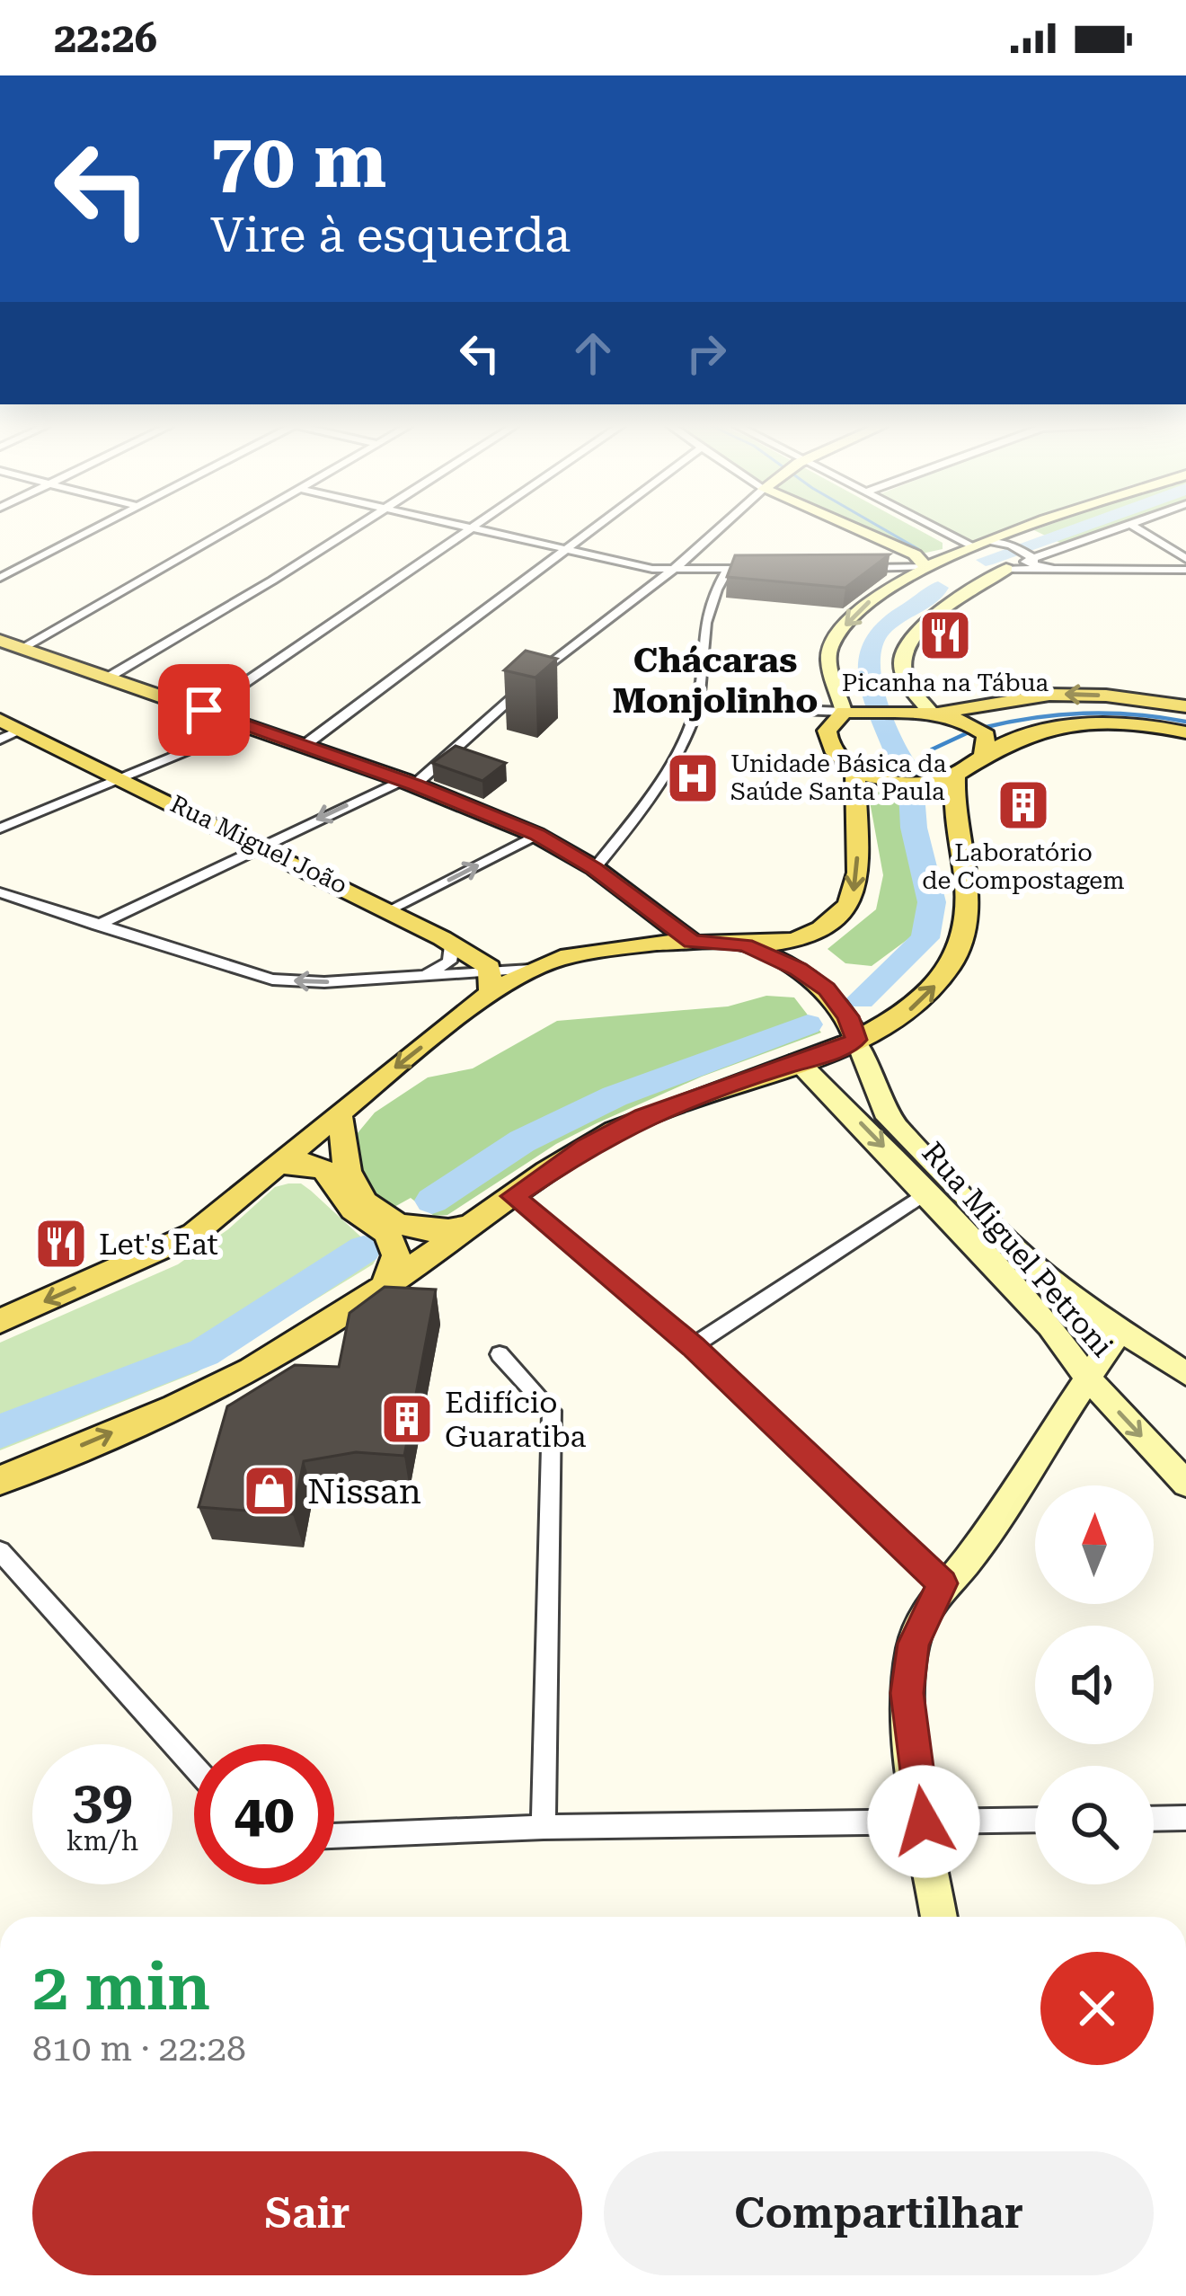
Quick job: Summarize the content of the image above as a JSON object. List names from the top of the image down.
{
  "streets": {
    "main road": ["Rua Miguel João"],
    "street": ["Rua Miguel Petroni"]
  },
  "districts": ["Chácaras Monjolinho"],
  "places": {
    "restaurant": ["Picanha na Tábua", "Let's Eat"],
    "hospital": ["Unidade Básica da Saúde Santa Paula"],
    "building": ["Laboratório de Compostagem", "Edifício Guaratiba"],
    "shop": ["Nissan"]
  },
  "north": "top",
  "page": {
    "status": "22:26",
    "turn": ["70 m", "Vire à esquerda"],
    "speed": "39 km/h",
    "limit": "40",
    "heading": ["2 min", "810 m · 22:28"],
    "buttons": ["Sair", "Compartilhar"]
  }
}
